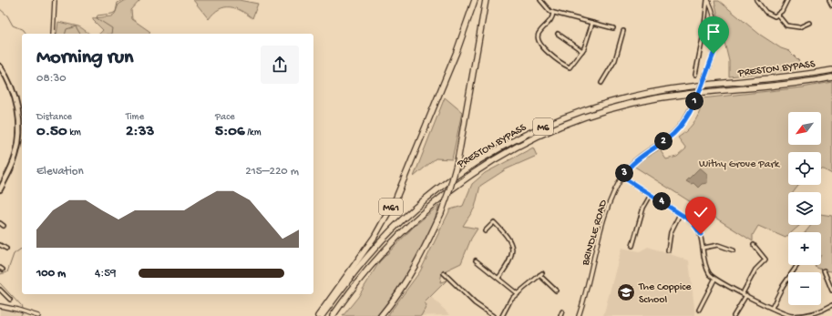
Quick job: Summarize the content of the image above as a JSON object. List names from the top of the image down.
{
  "streets": {
    "highway": ["PRESTON BYPASS", "M6", "M61"],
    "street": ["BRINDLE ROAD"]
  },
  "parks": ["Withy Grove Park"],
  "places": {
    "school or university": ["The Coppice School"]
  },
  "north": "bottom left",
  "page": {
    "heading": ["Morning run", "08:30"],
    "pins": [
      "1",
      "2",
      "3",
      "4"
    ],
    "stats": [
      ["Distance", "0.50 km"],
      ["Time", "2:33"],
      ["Pace", "5:06 /km"]
    ],
    "map_buttons": ["+", "−"],
    "chart": ["Elevation", "215–220 m"],
    "list": [
      {
        "name": "100 m",
        "note": "4:59"
      }
    ]
  }
}
